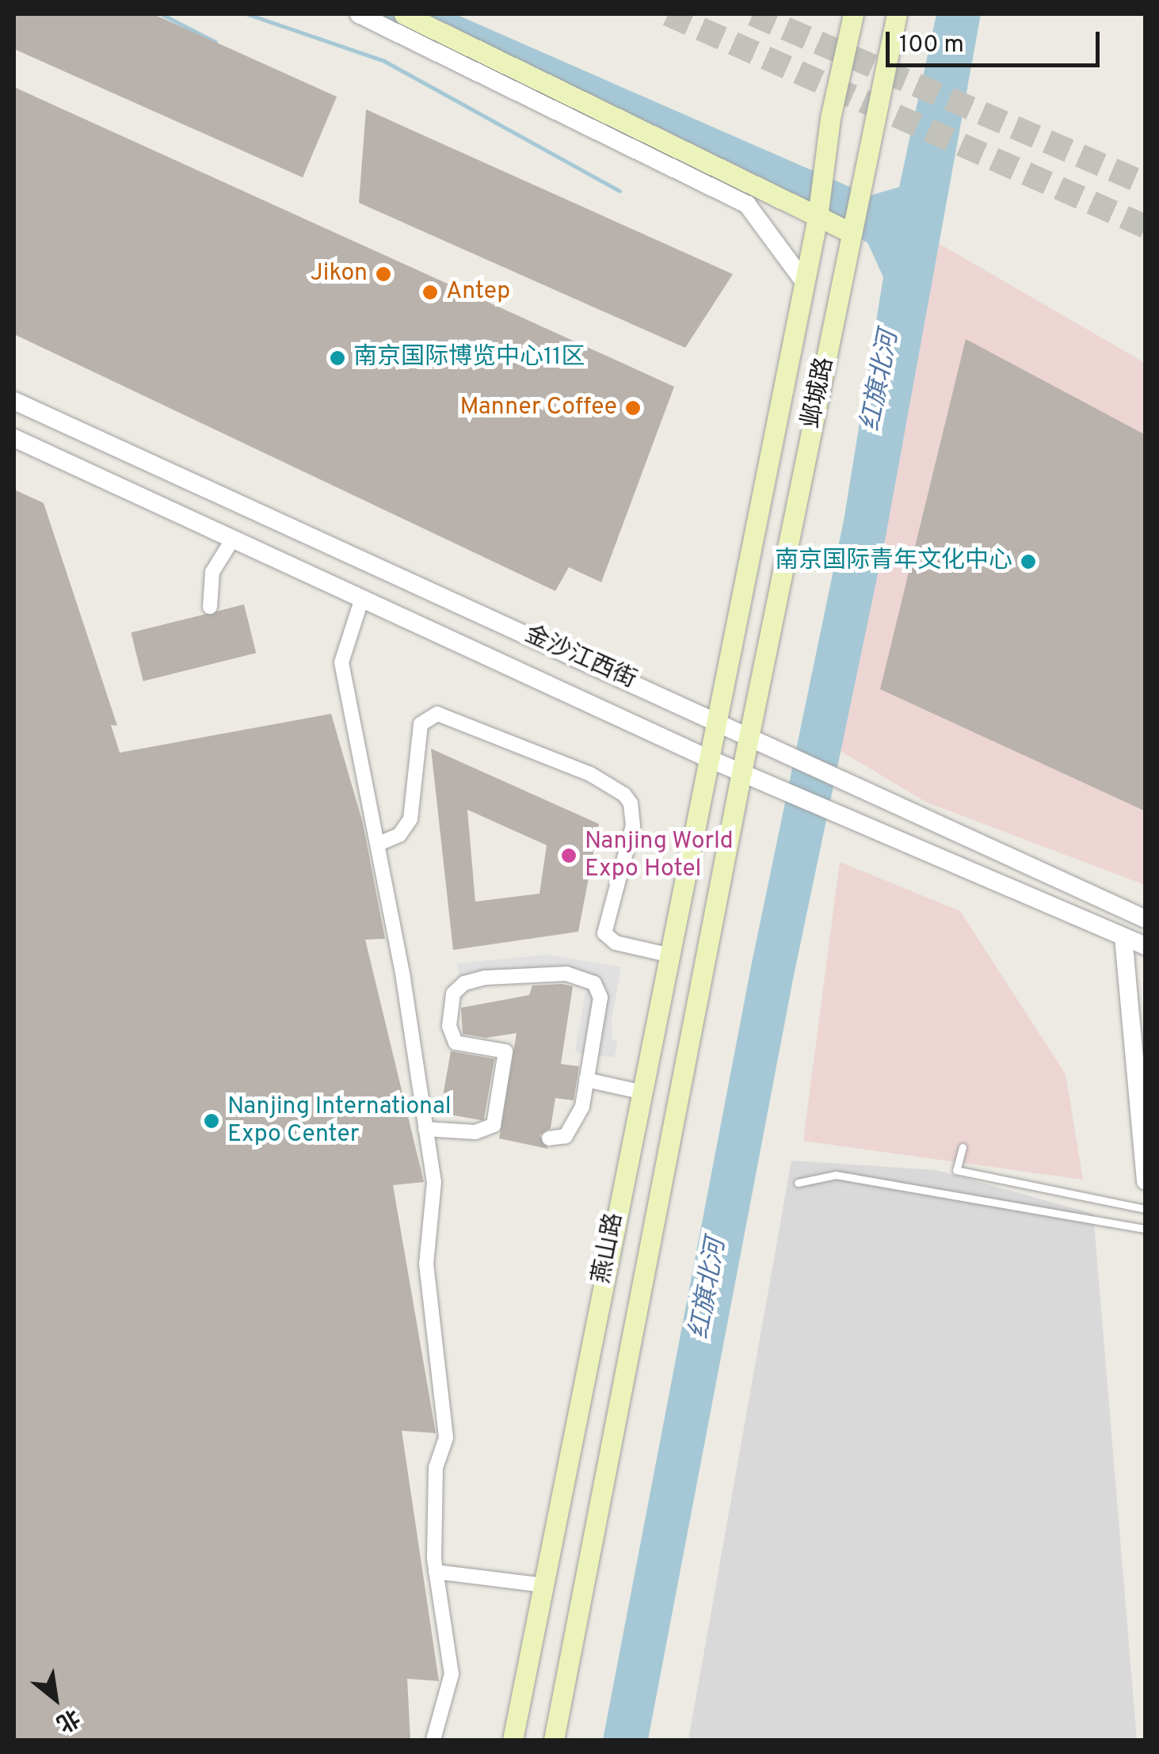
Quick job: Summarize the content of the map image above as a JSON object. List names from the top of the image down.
{
  "streets": {
    "main road": ["邺城路", "燕山路"],
    "street": ["金沙江西街"]
  },
  "crossings": [
    ["邺城路", "金沙江西街"],
    ["邺城路", "燕山路"],
    ["金沙江西街", "燕山路"]
  ],
  "water": ["红旗北河"],
  "places": [
    "Jikon",
    "Antep",
    "南京国际博览中心11区",
    "Manner Coffee",
    "南京国际青年文化中心",
    "Nanjing World Expo Hotel",
    "Nanjing International Expo Center"
  ],
  "scale_bar": "100 m",
  "north": "bottom right"
}
